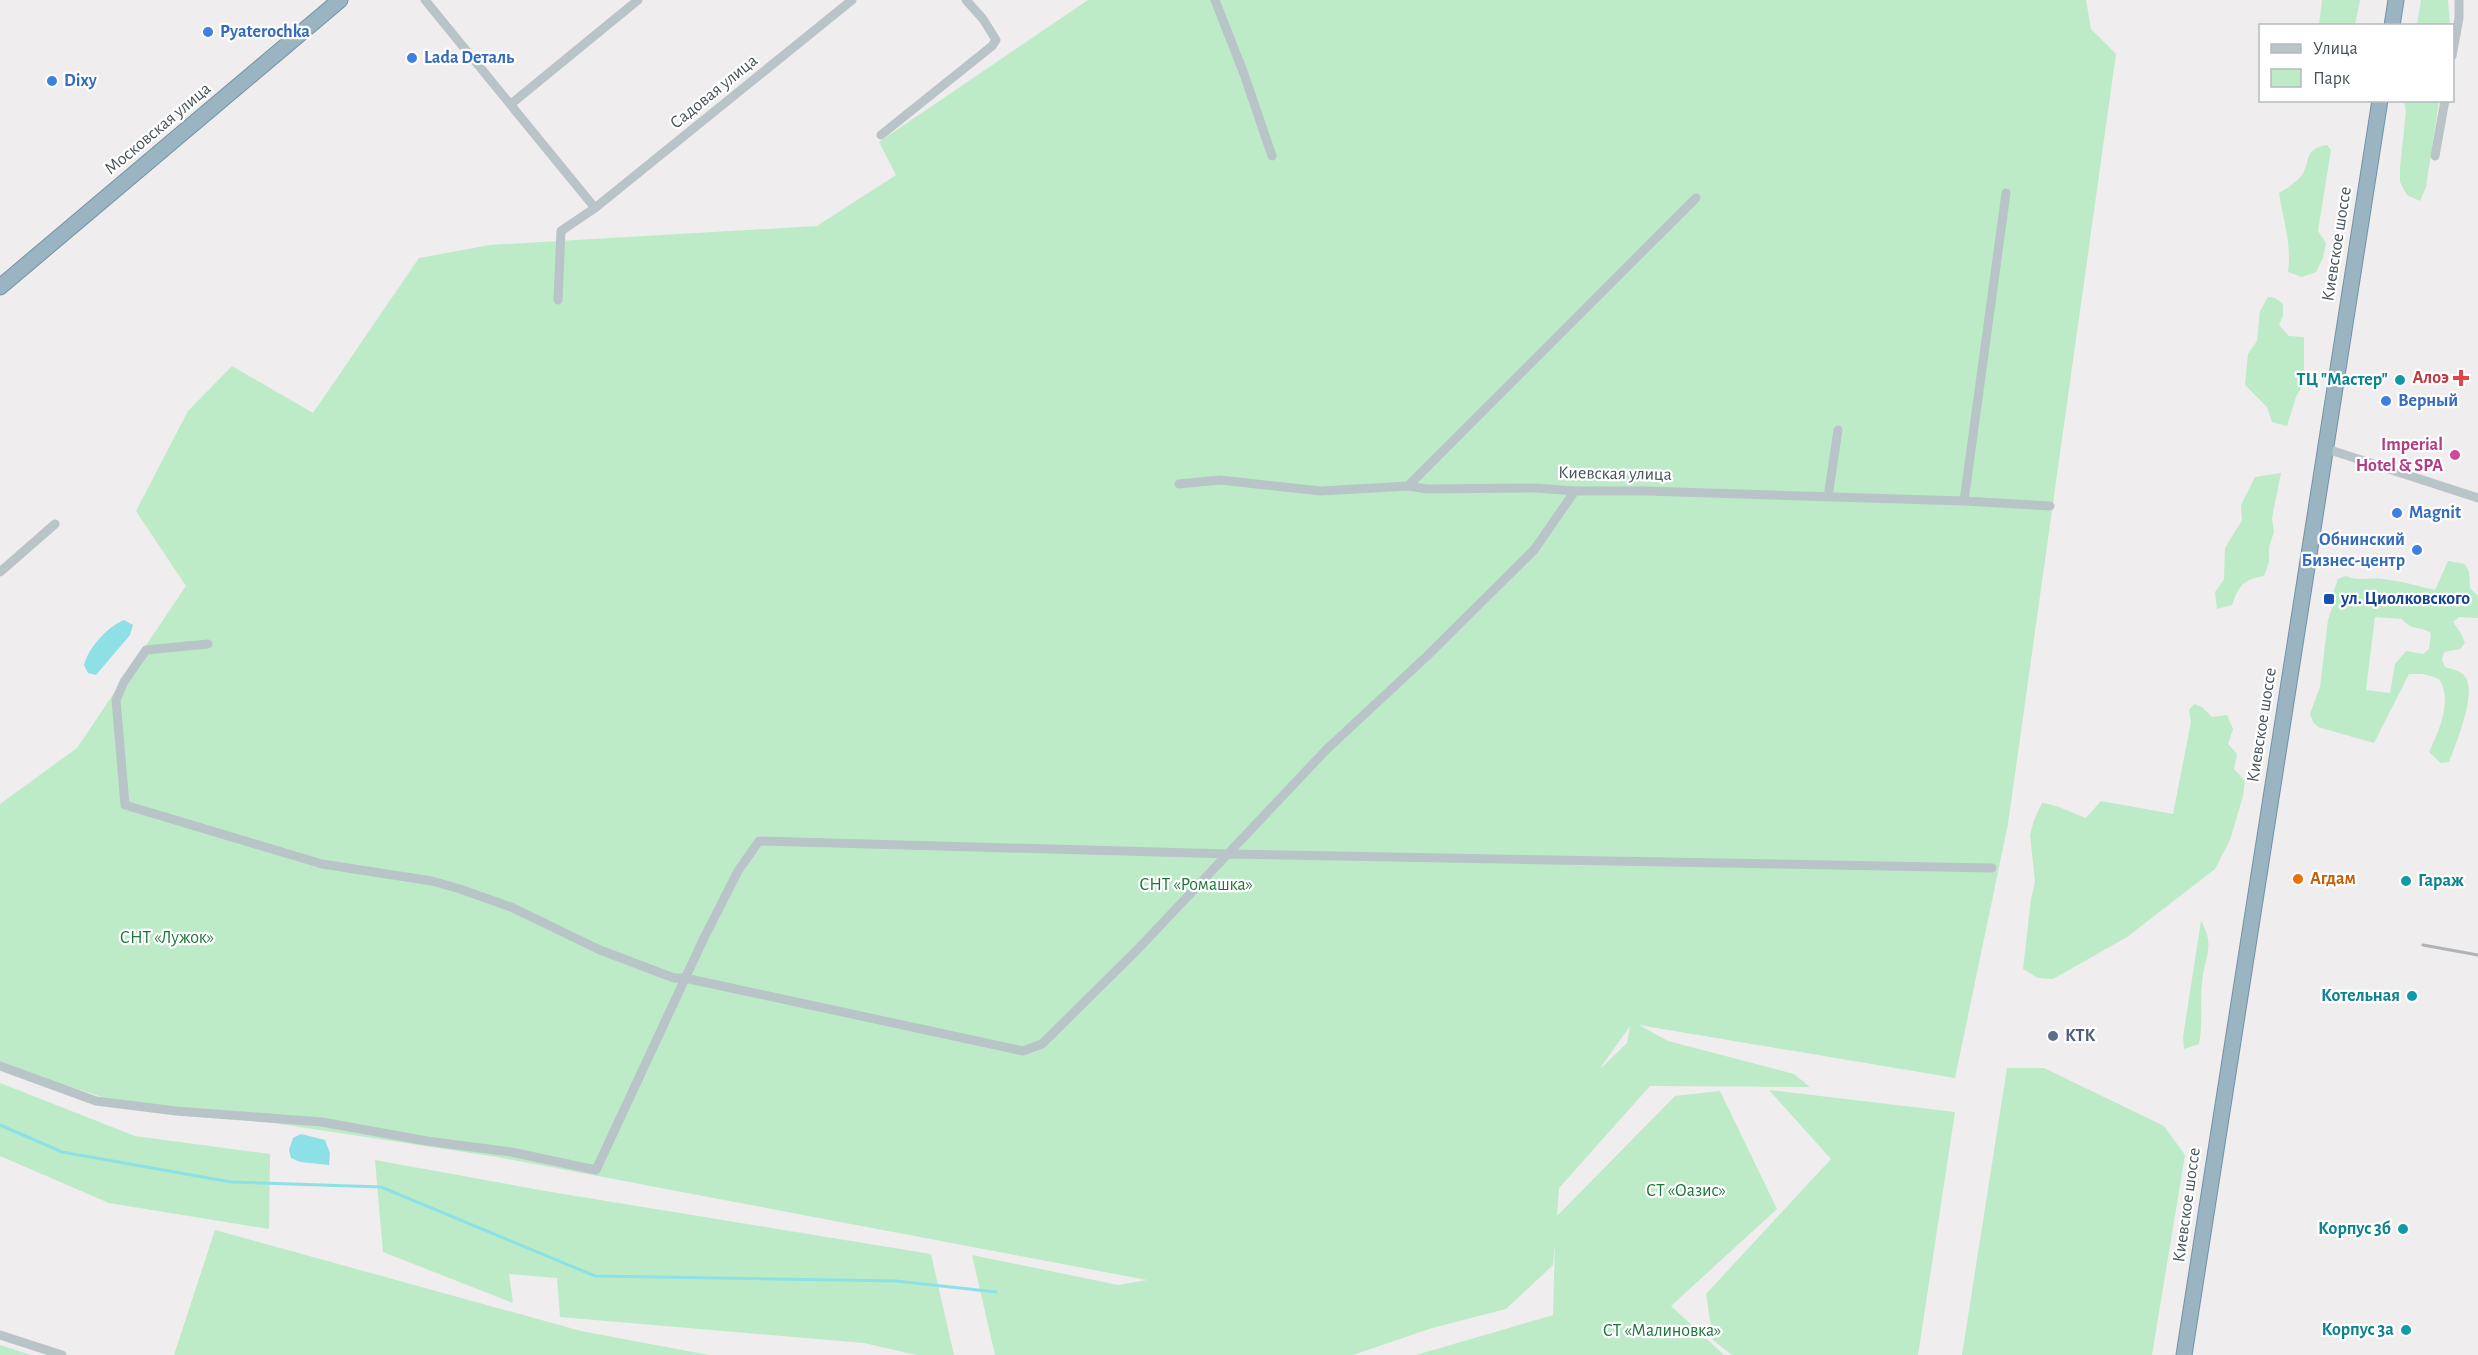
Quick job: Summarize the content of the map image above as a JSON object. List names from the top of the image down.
{
  "streets": {
    "highway": ["Московская улица", "Киевское шоссе"],
    "street": ["Садовая улица", "Киевская улица"]
  },
  "parks": [
    "СНТ «Ромашка»",
    "СНТ «Лужок»",
    "СТ «Оазис»",
    "СТ «Малиновка»"
  ],
  "places": {
    "other": [
      "Pyaterochka",
      "Lada Dеталь",
      "Dixy",
      "ТЦ \"Мастер\"",
      "Верный",
      "Imperial Hotel & SPA",
      "Magnit",
      "Обнинский Бизнес-центр",
      "Агдам",
      "Гараж",
      "Котельная",
      "КТК",
      "Корпус 3б",
      "Корпус 3a"
    ],
    "health": ["Алоэ"],
    "transit": ["ул. Циолковского"]
  },
  "legend": ["Улица", "Парк"]
}
